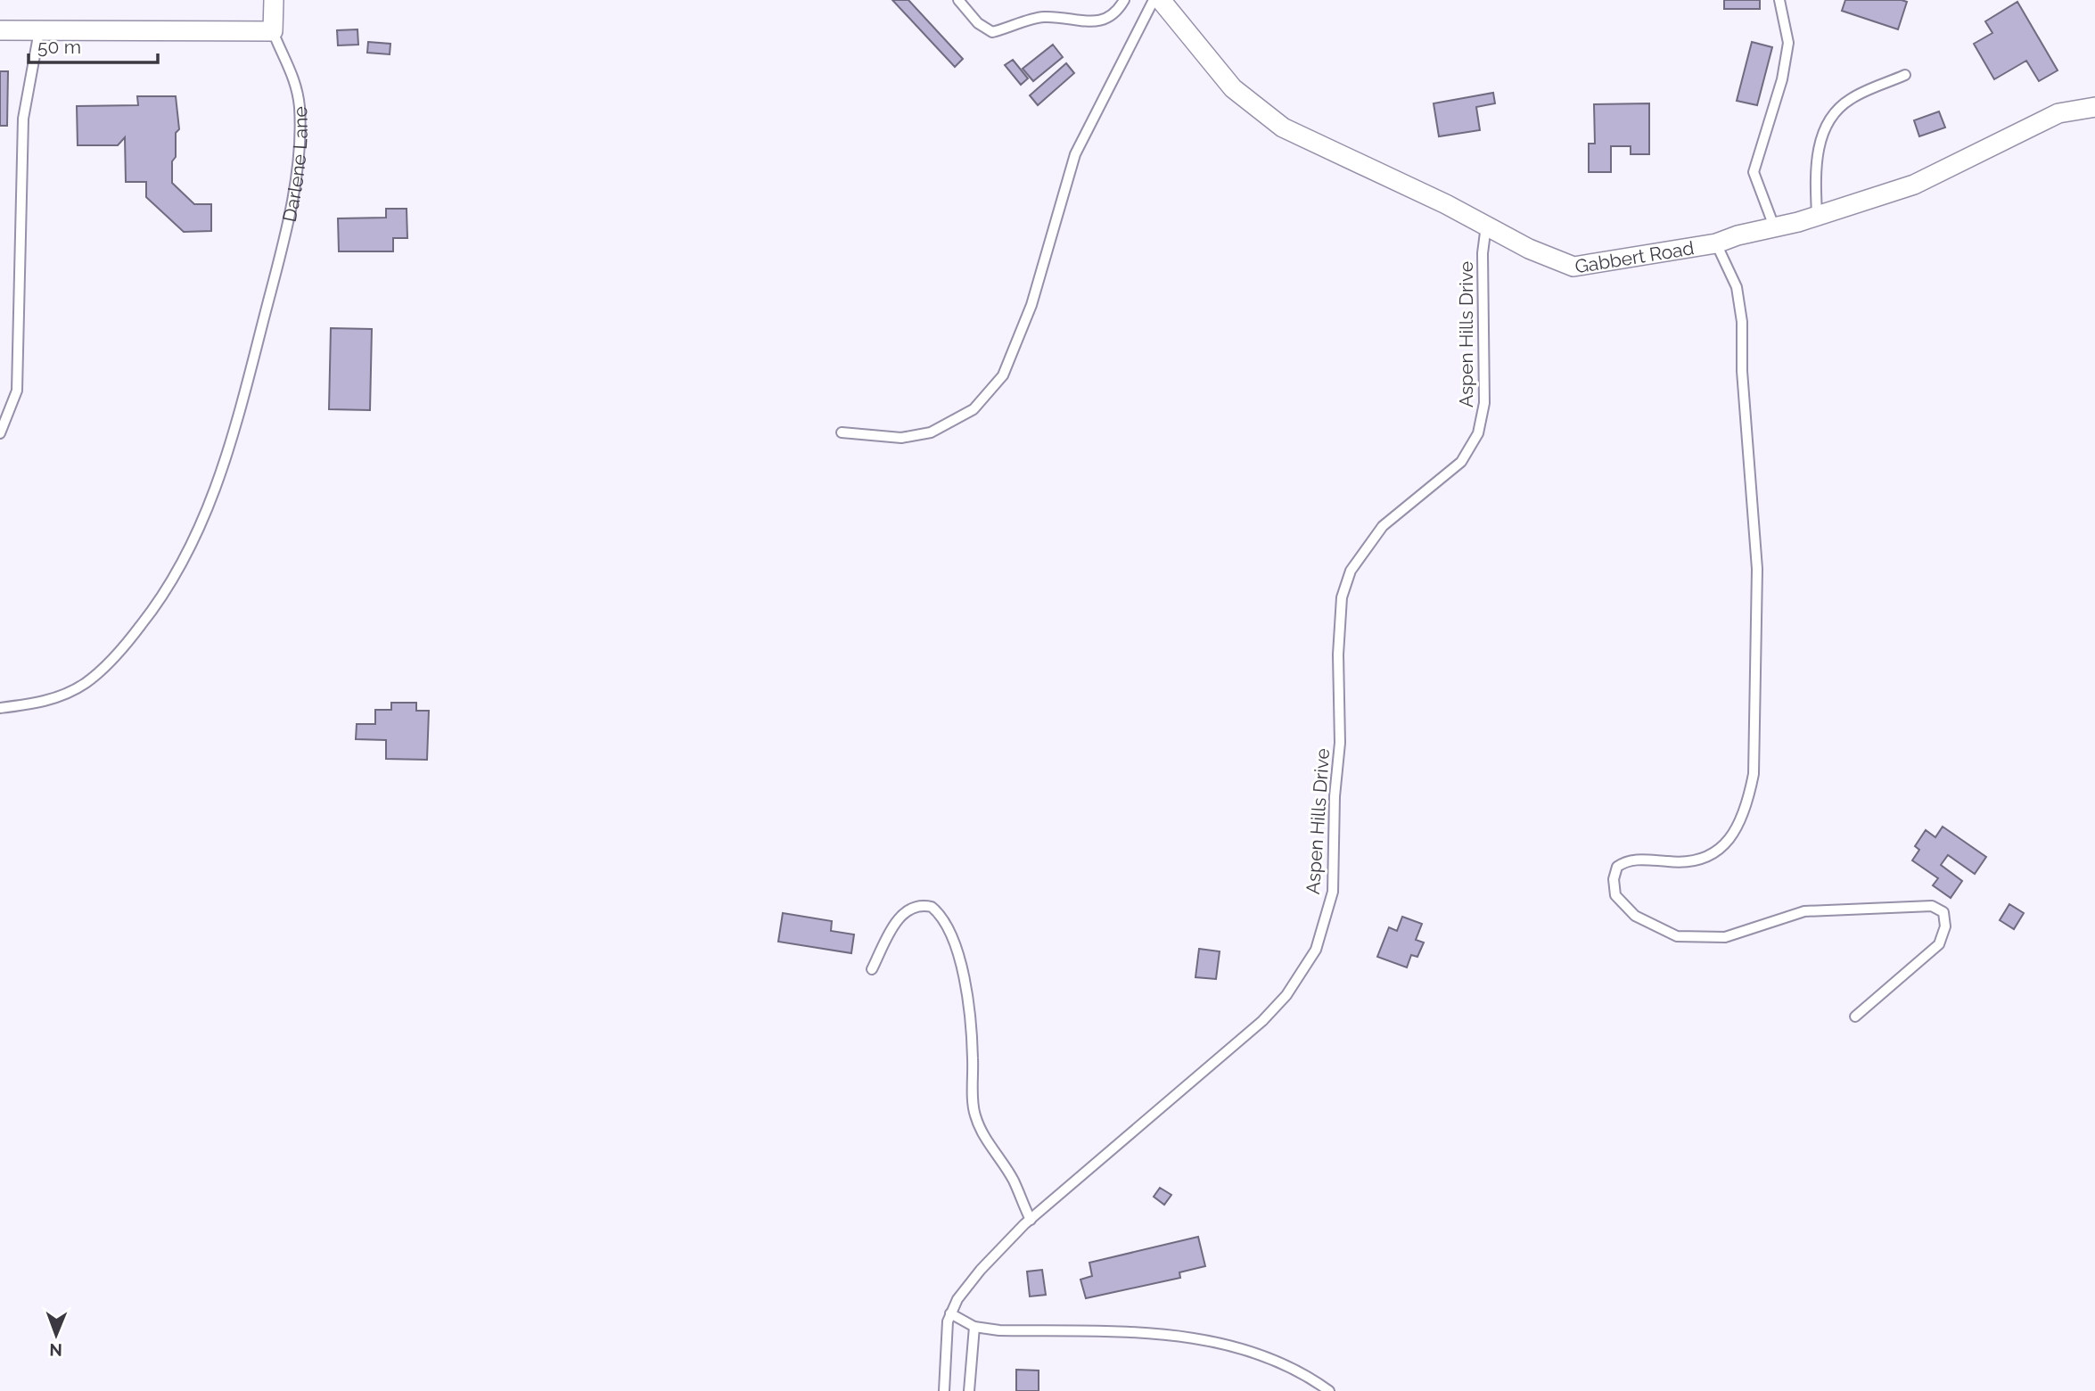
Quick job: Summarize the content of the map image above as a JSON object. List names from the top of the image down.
{
  "streets": {
    "street": ["Gabbert Road"],
    "lane": ["Darlene Lane", "Aspen Hills Drive"]
  },
  "crossings": [
    ["Gabbert Road", "Aspen Hills Drive"]
  ],
  "scale_bar": "50 m",
  "north": "bottom"
}
